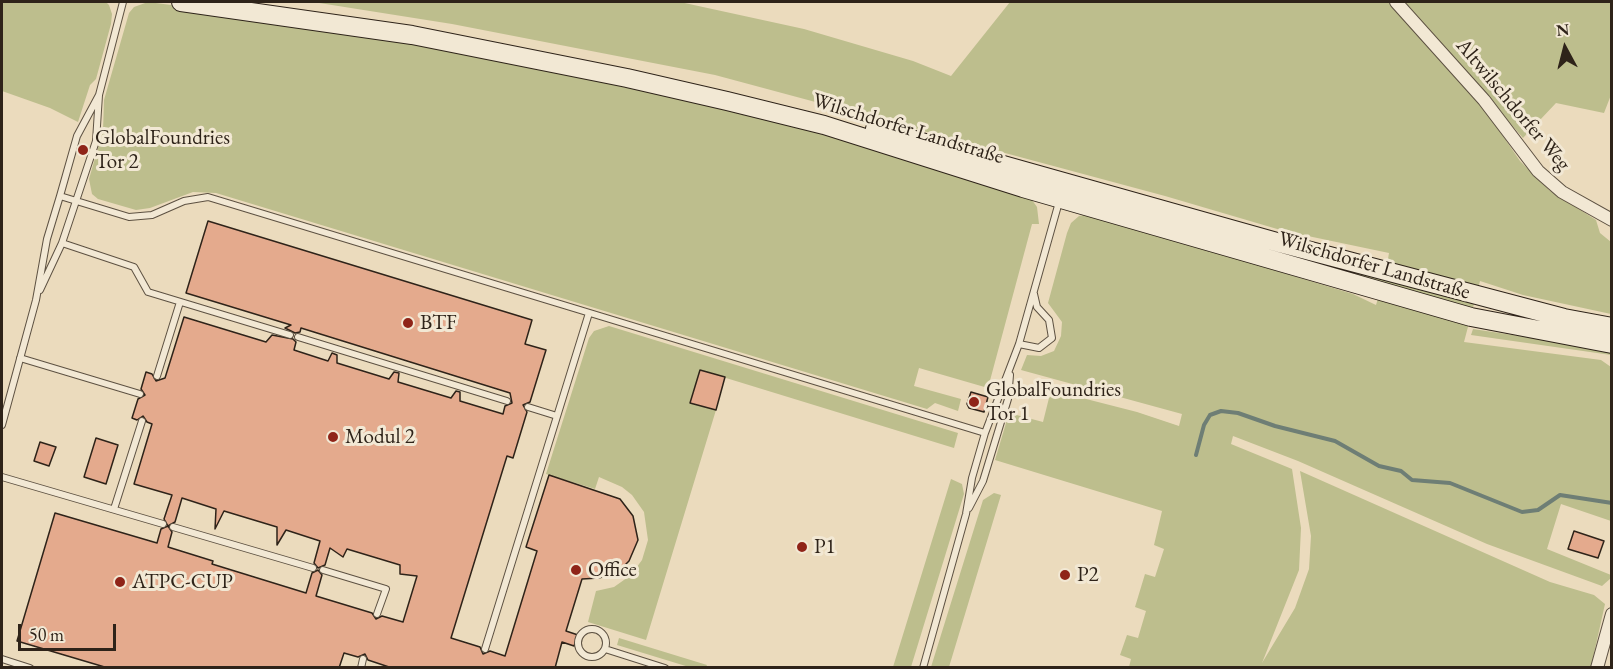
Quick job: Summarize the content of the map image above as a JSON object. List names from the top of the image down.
{
  "streets": {
    "main road": ["Wilschdorfer Landstraße"],
    "street": ["Altwilschdorfer Weg"]
  },
  "places": [
    "GlobalFoundries Tor 2",
    "BTF",
    "GlobalFoundries Tor 1",
    "Modul 2",
    "P1",
    "Office",
    "P2",
    "ATPC-CUP"
  ],
  "scale_bar": "50 m",
  "north": "top"
}
